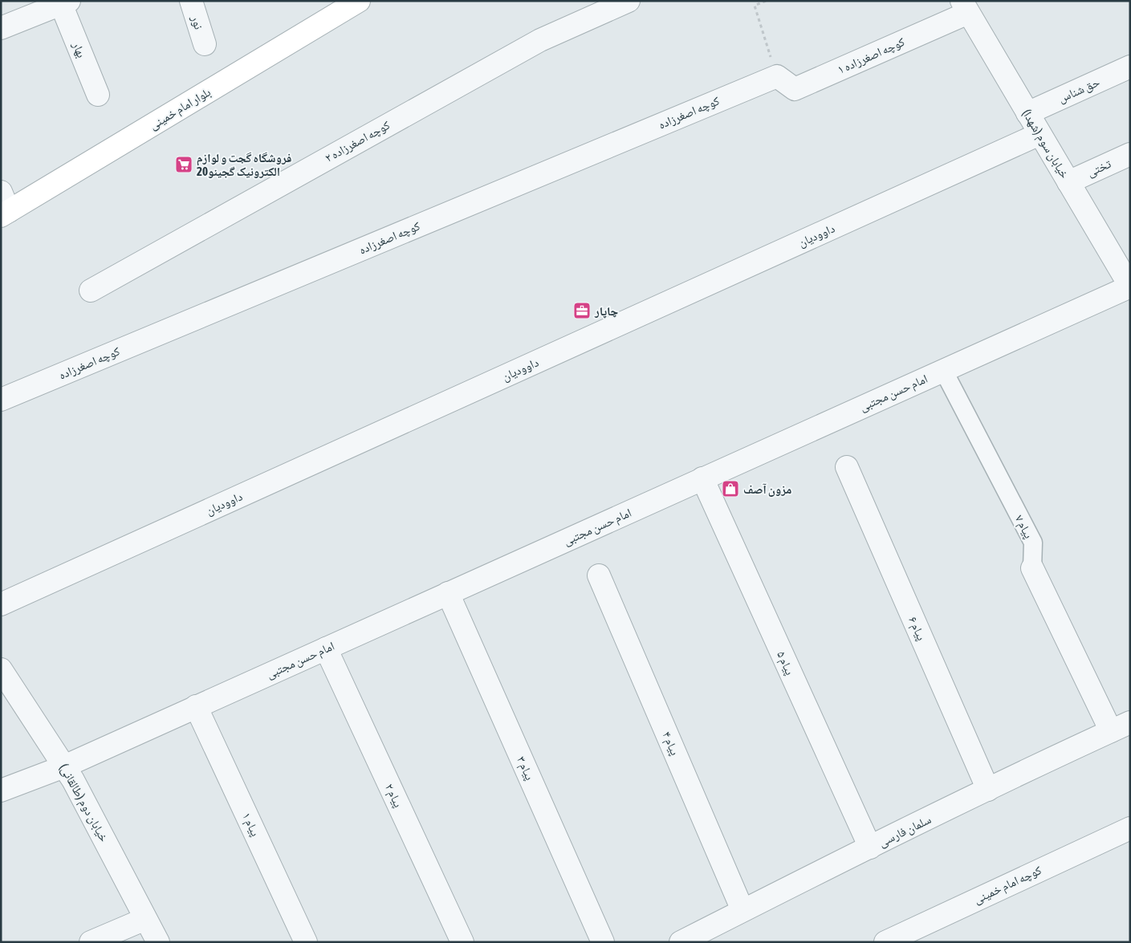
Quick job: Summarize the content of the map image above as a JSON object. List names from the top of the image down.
{
  "streets": {
    "main road": ["بلوار امام خمینی"],
    "street": [
      "نور",
      "بهار",
      "کوچه اصغرزاده ۱",
      "حق شناس",
      "کوچه اصغرزاده",
      "کوچه اصغرزاده ۲",
      "خیابان سوم (شهدا)",
      "تختی",
      "داوودیان",
      "امام حسن مجتبی",
      "پیام ۷",
      "پیام ۶",
      "پیام ۵",
      "پیام ۴",
      "پیام ۳",
      "پیام ۲",
      "خیابان دوم (طالقانی)",
      "پیام ۱",
      "سلمان فارسی",
      "کوچه امام خمینی"
    ]
  },
  "crossings": [
    ["کوچه اصغرزاده ۱", "کوچه اصغرزاده"],
    ["کوچه اصغرزاده ۱", "خیابان سوم (شهدا)"],
    ["حق شناس", "خیابان سوم (شهدا)"],
    ["خیابان سوم (شهدا)", "تختی"],
    ["خیابان سوم (شهدا)", "داوودیان"],
    ["خیابان سوم (شهدا)", "امام حسن مجتبی"],
    ["امام حسن مجتبی", "پیام ۷"],
    ["امام حسن مجتبی", "پیام ۵"],
    ["امام حسن مجتبی", "پیام ۳"],
    ["امام حسن مجتبی", "پیام ۲"],
    ["امام حسن مجتبی", "خیابان دوم (طالقانی)"],
    ["امام حسن مجتبی", "پیام ۱"],
    ["پیام ۷", "سلمان فارسی"],
    ["پیام ۶", "سلمان فارسی"],
    ["پیام ۵", "سلمان فارسی"],
    ["پیام ۴", "سلمان فارسی"]
  ],
  "places": {
    "supermarket": ["فروشگاه گجت و لوازم الکترونیک گجینو20"],
    "office": ["چاپار"],
    "shop": ["مزون آصف"]
  }
}
